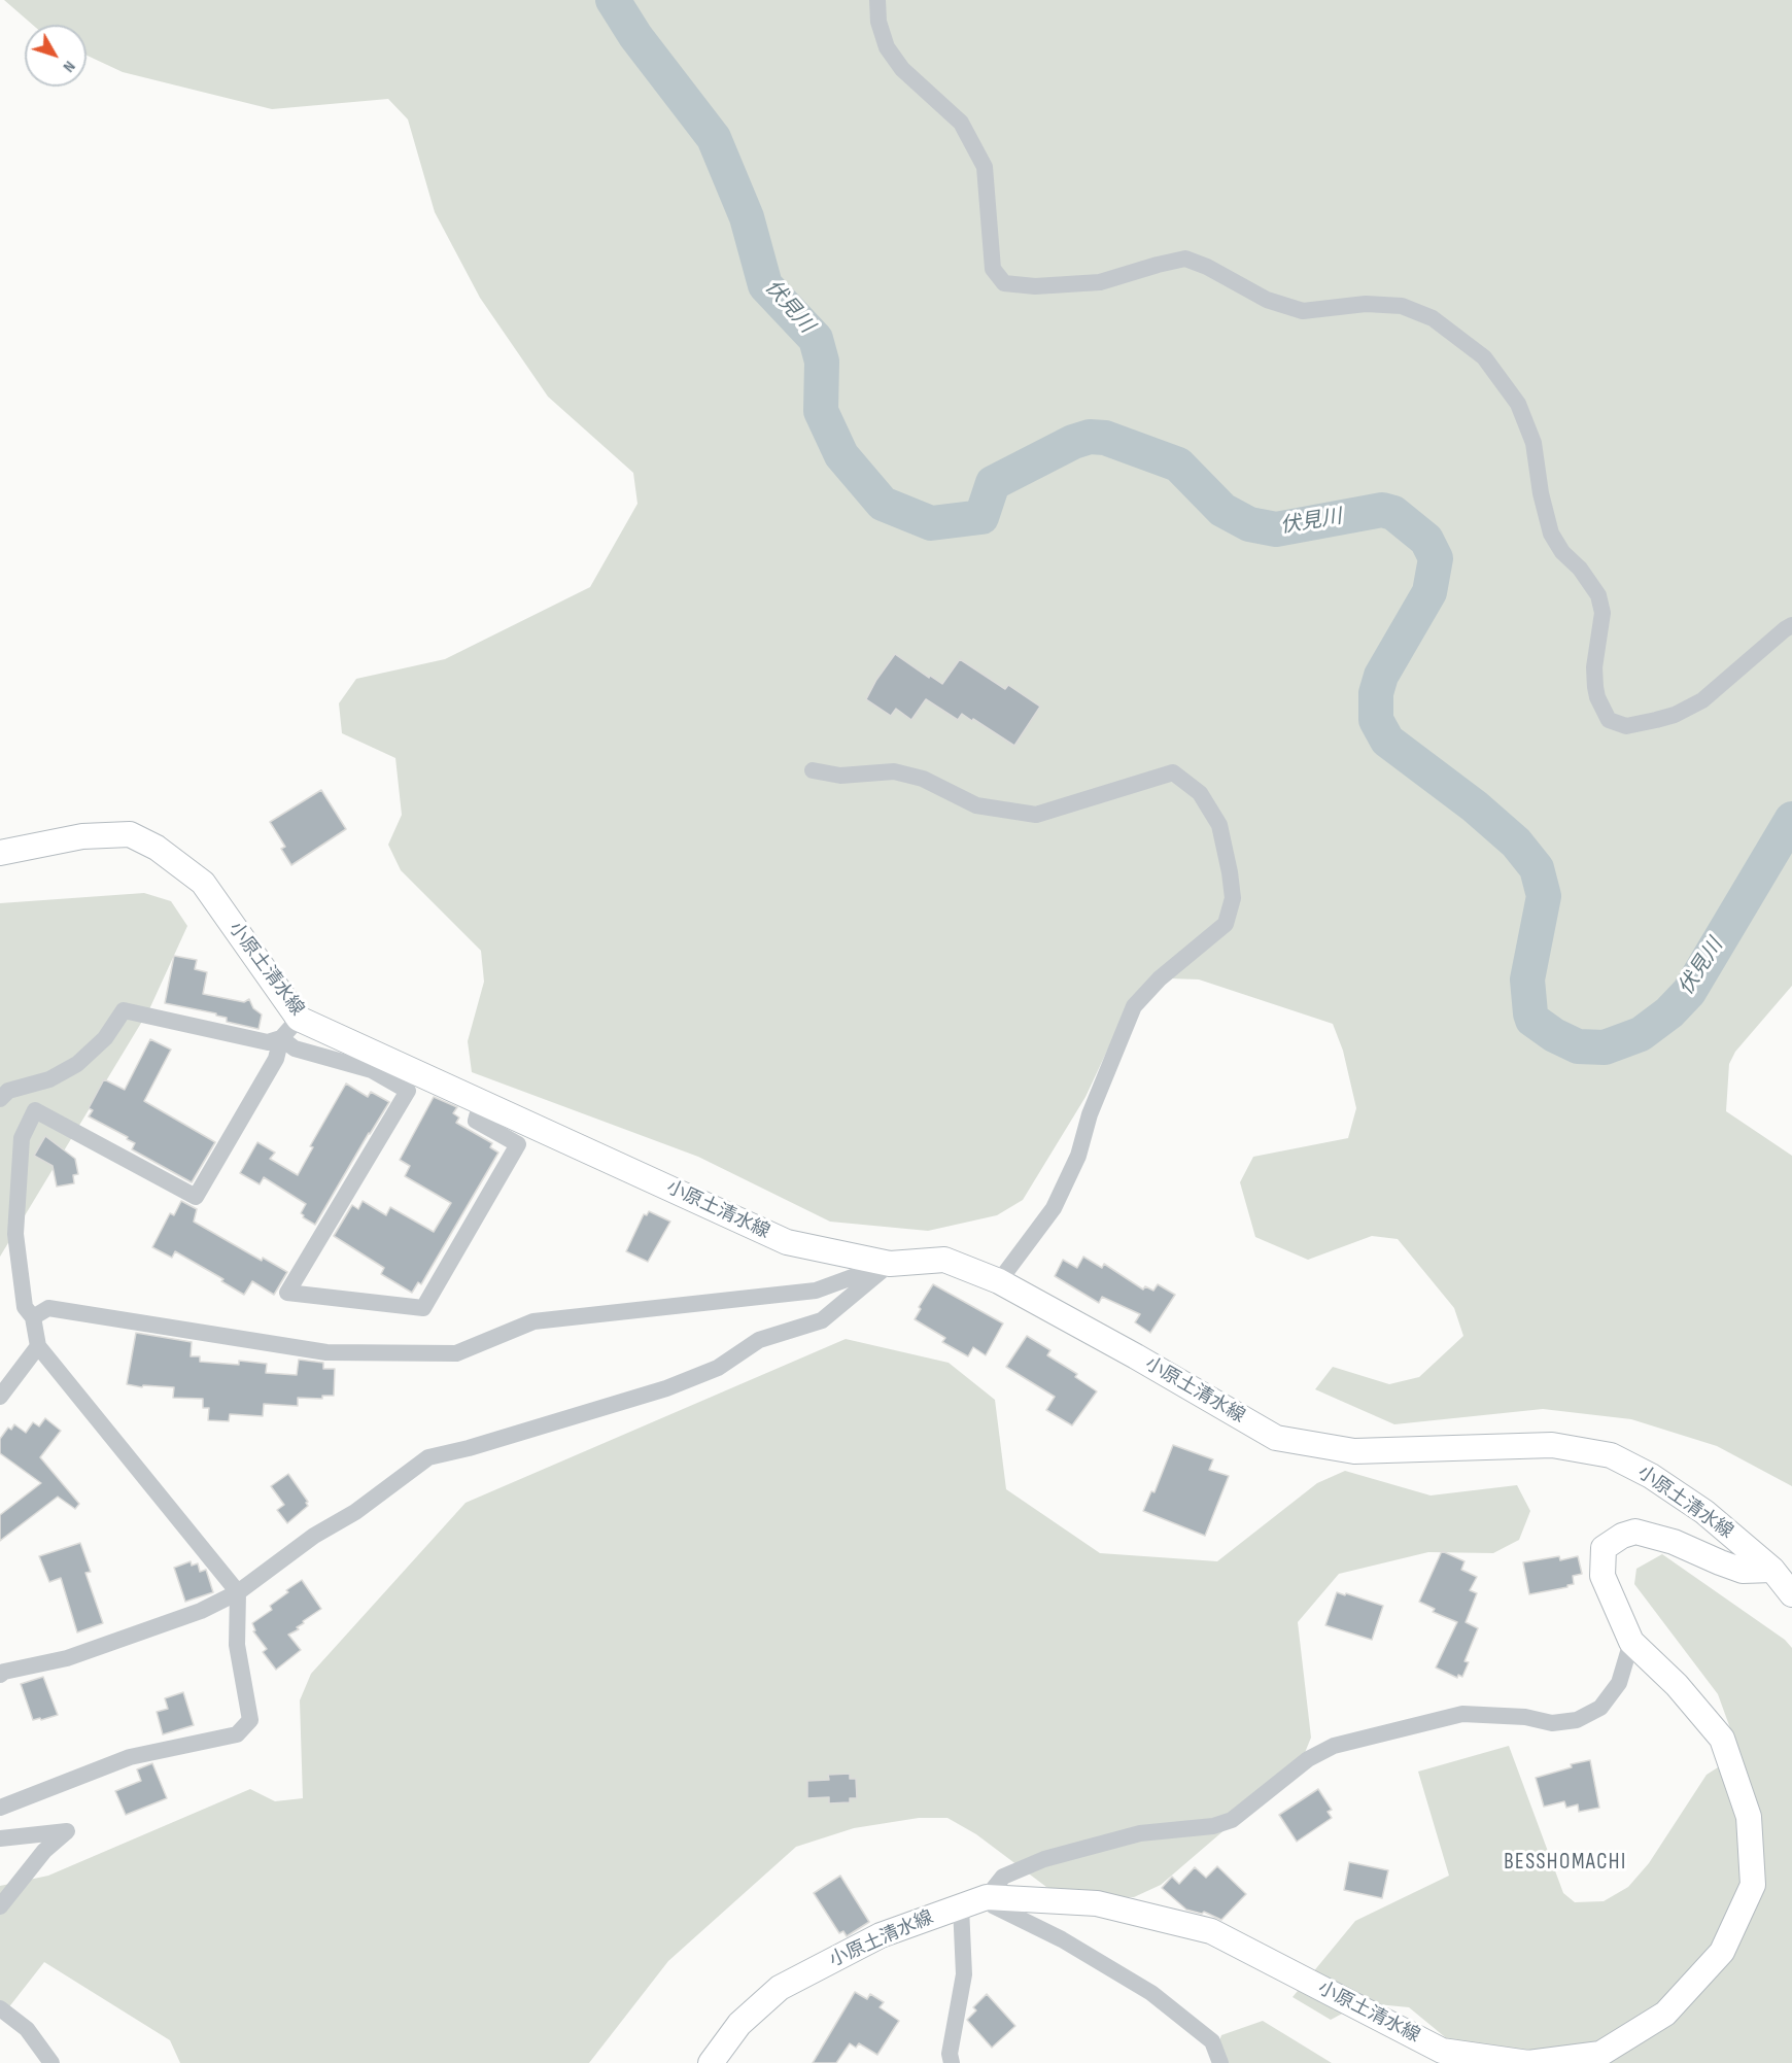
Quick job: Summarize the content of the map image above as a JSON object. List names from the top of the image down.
{
  "streets": {
    "main road": ["小原土清水線"]
  },
  "districts": ["BESSHOMACHI"],
  "water": ["伏見川"],
  "north": "bottom right"
}
